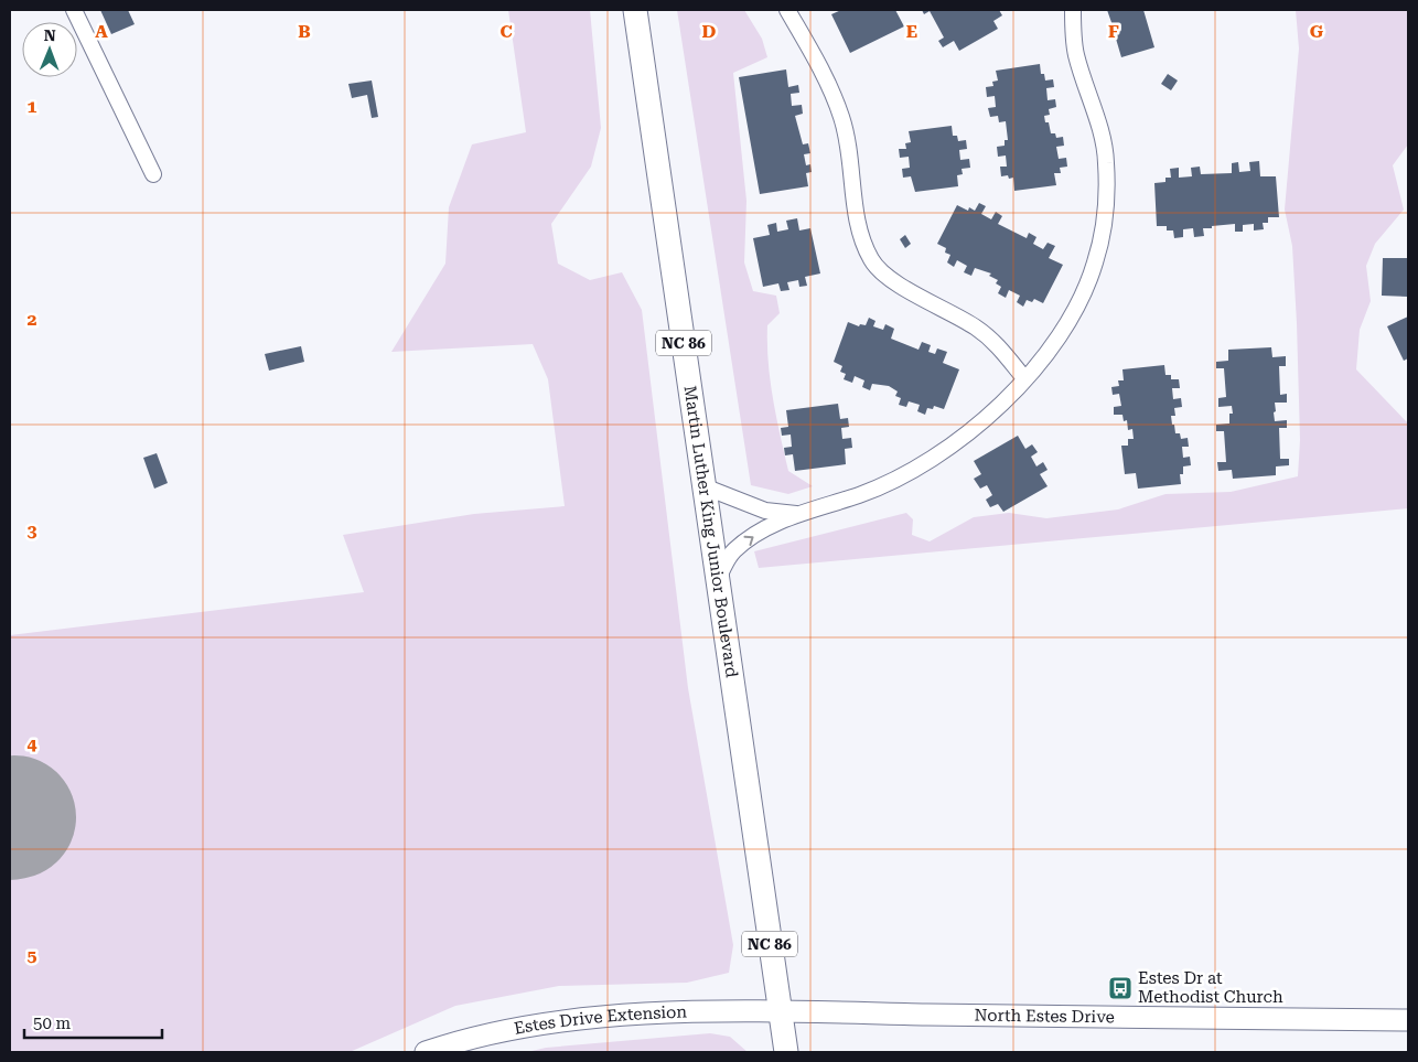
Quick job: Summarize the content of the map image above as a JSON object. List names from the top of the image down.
{
  "streets": {
    "main road": [
      "NC 86",
      "Martin Luther King Junior Boulevard",
      "North Estes Drive",
      "Estes Drive Extension"
    ]
  },
  "crossings": [
    ["Martin Luther King Junior Boulevard", "North Estes Drive"],
    ["Martin Luther King Junior Boulevard", "Estes Drive Extension"],
    ["North Estes Drive", "Estes Drive Extension"]
  ],
  "places": {
    "bus stop": ["Estes Dr at Methodist Church"]
  },
  "scale_bar": "50 m",
  "north": "top",
  "grid": {
    "columns": [
      "A",
      "B",
      "C",
      "D",
      "E",
      "F",
      "G"
    ],
    "rows": [
      "1",
      "2",
      "3",
      "4",
      "5"
    ]
  }
}
